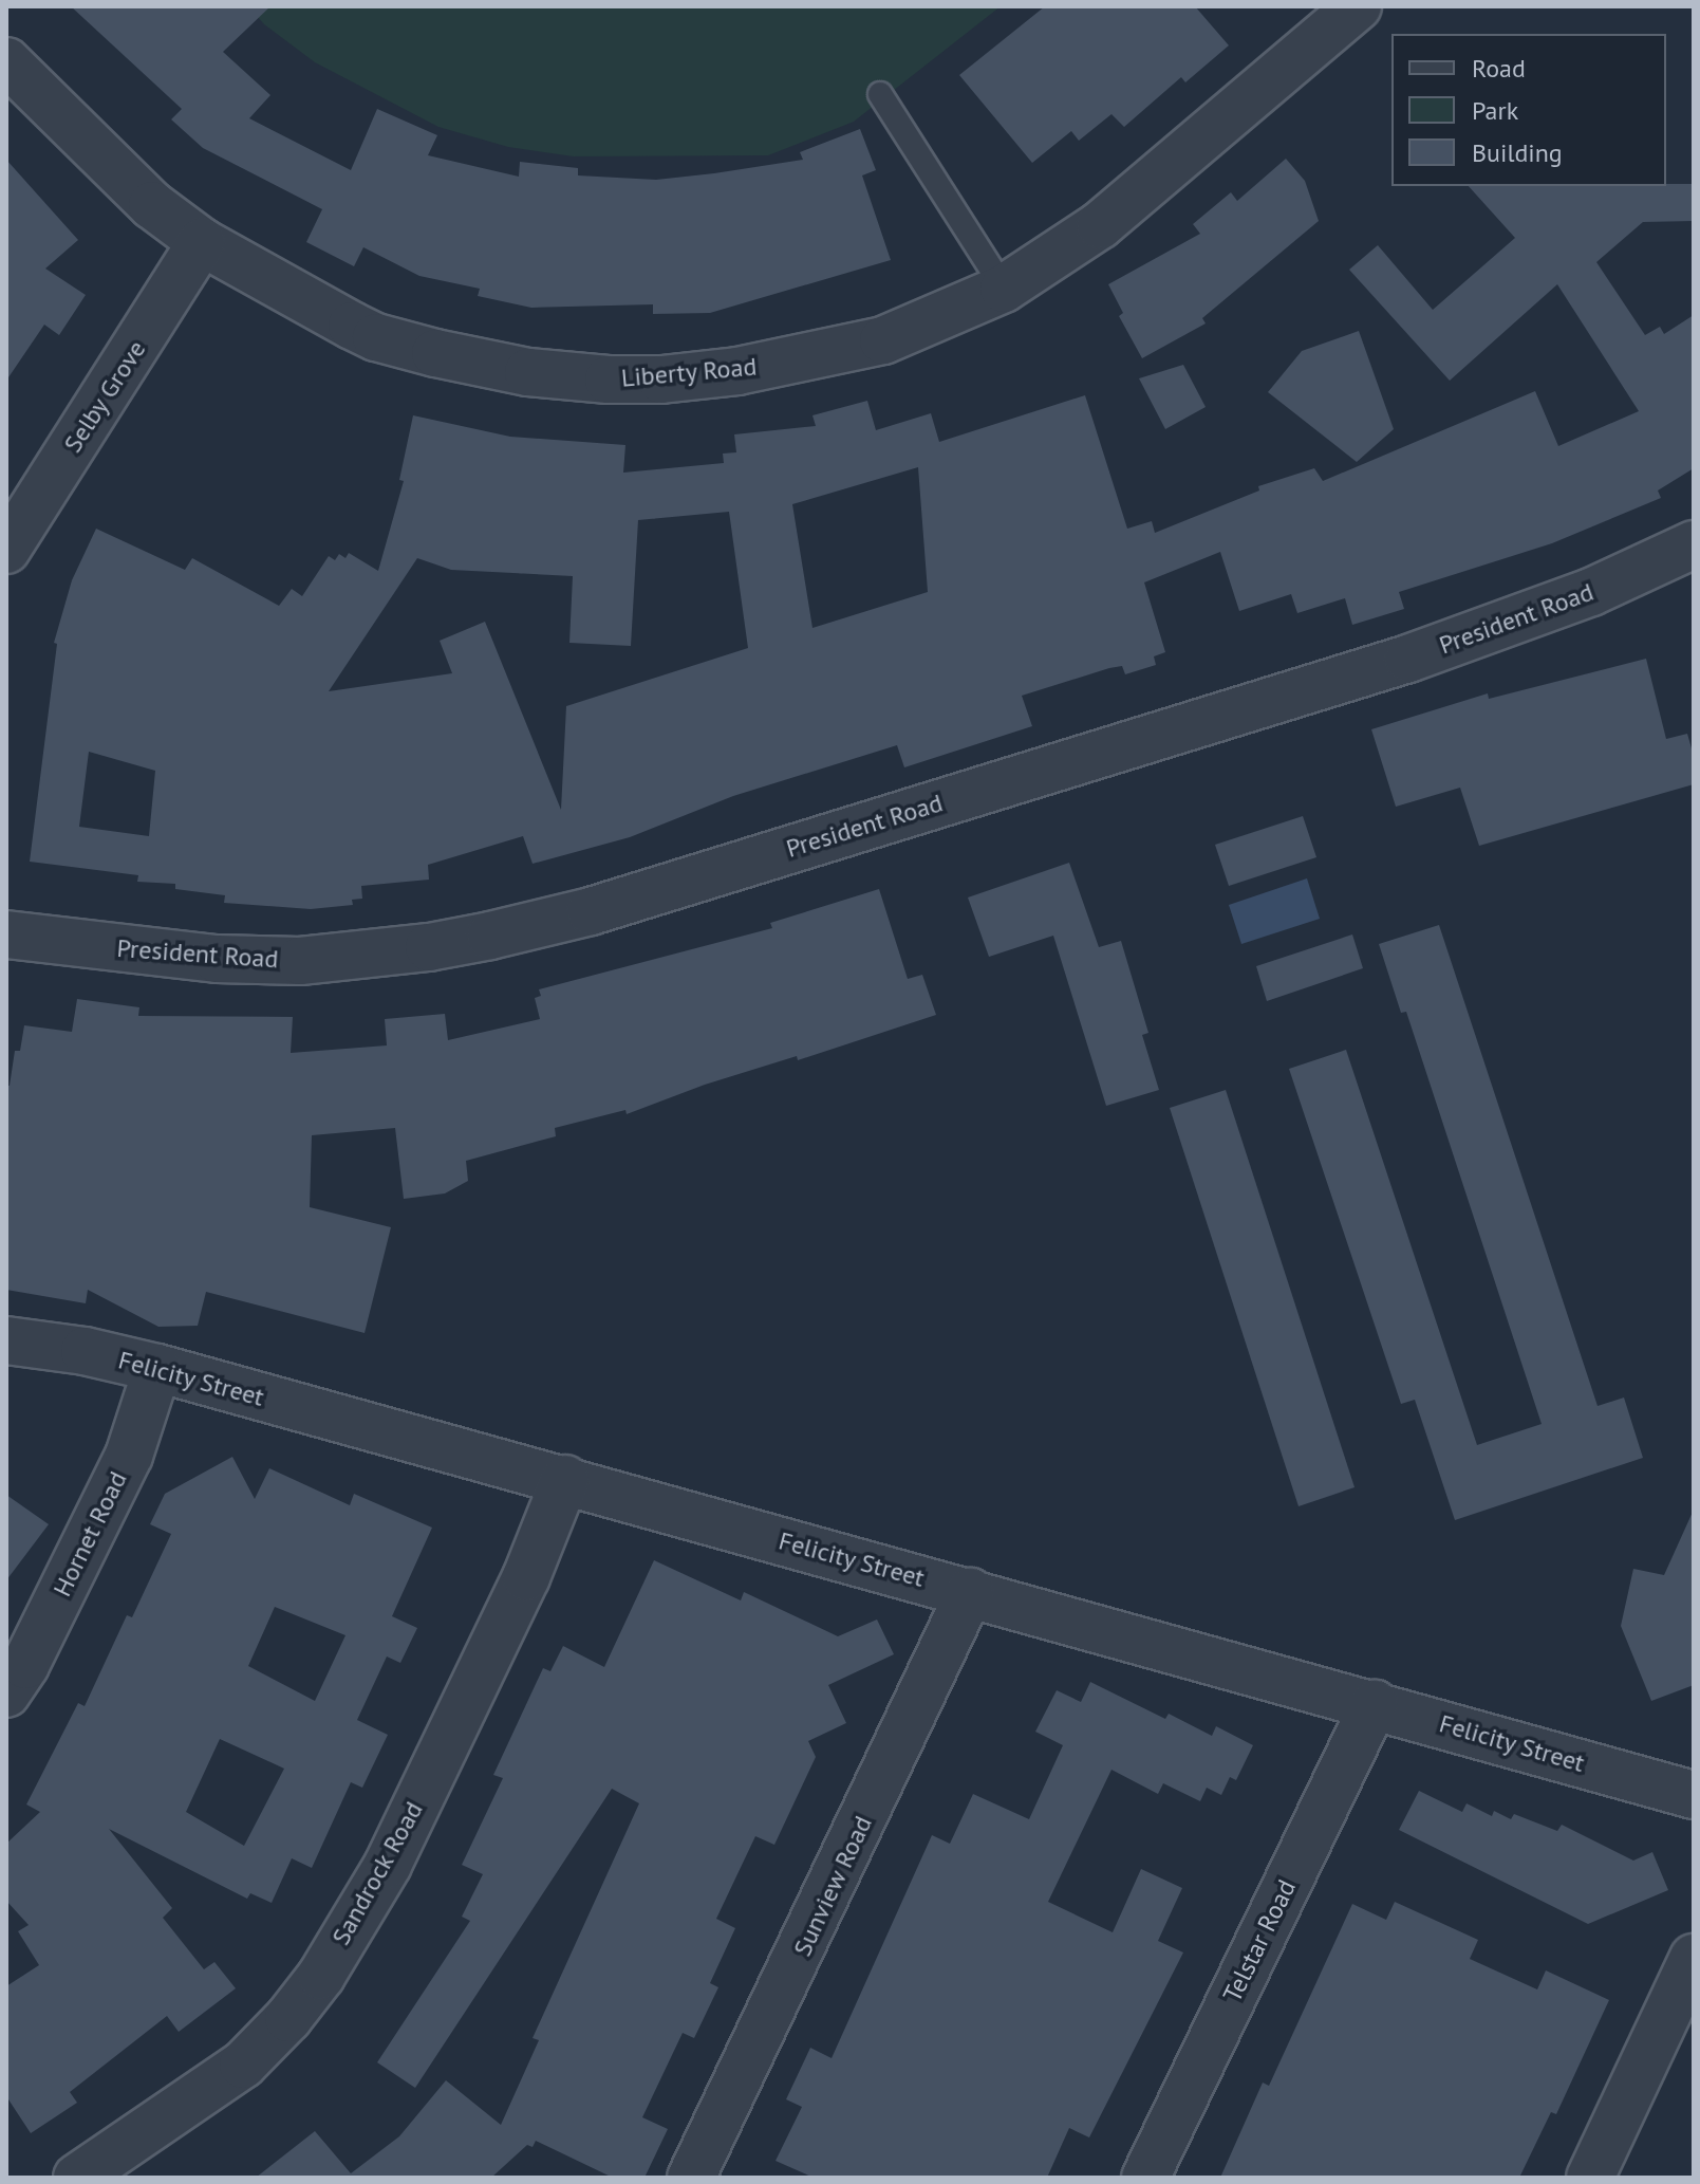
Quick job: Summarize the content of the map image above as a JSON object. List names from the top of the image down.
{
  "streets": {
    "street": [
      "Liberty Road",
      "Selby Grove",
      "President Road",
      "Felicity Street",
      "Hornet Road",
      "Sandrock Road",
      "Sunview Road",
      "Telstar Road"
    ]
  },
  "crossings": [
    ["Liberty Road", "Selby Grove"],
    ["Felicity Street", "Hornet Road"],
    ["Felicity Street", "Sandrock Road"],
    ["Felicity Street", "Sunview Road"],
    ["Felicity Street", "Telstar Road"]
  ],
  "legend": ["Road", "Park", "Building"]
}
